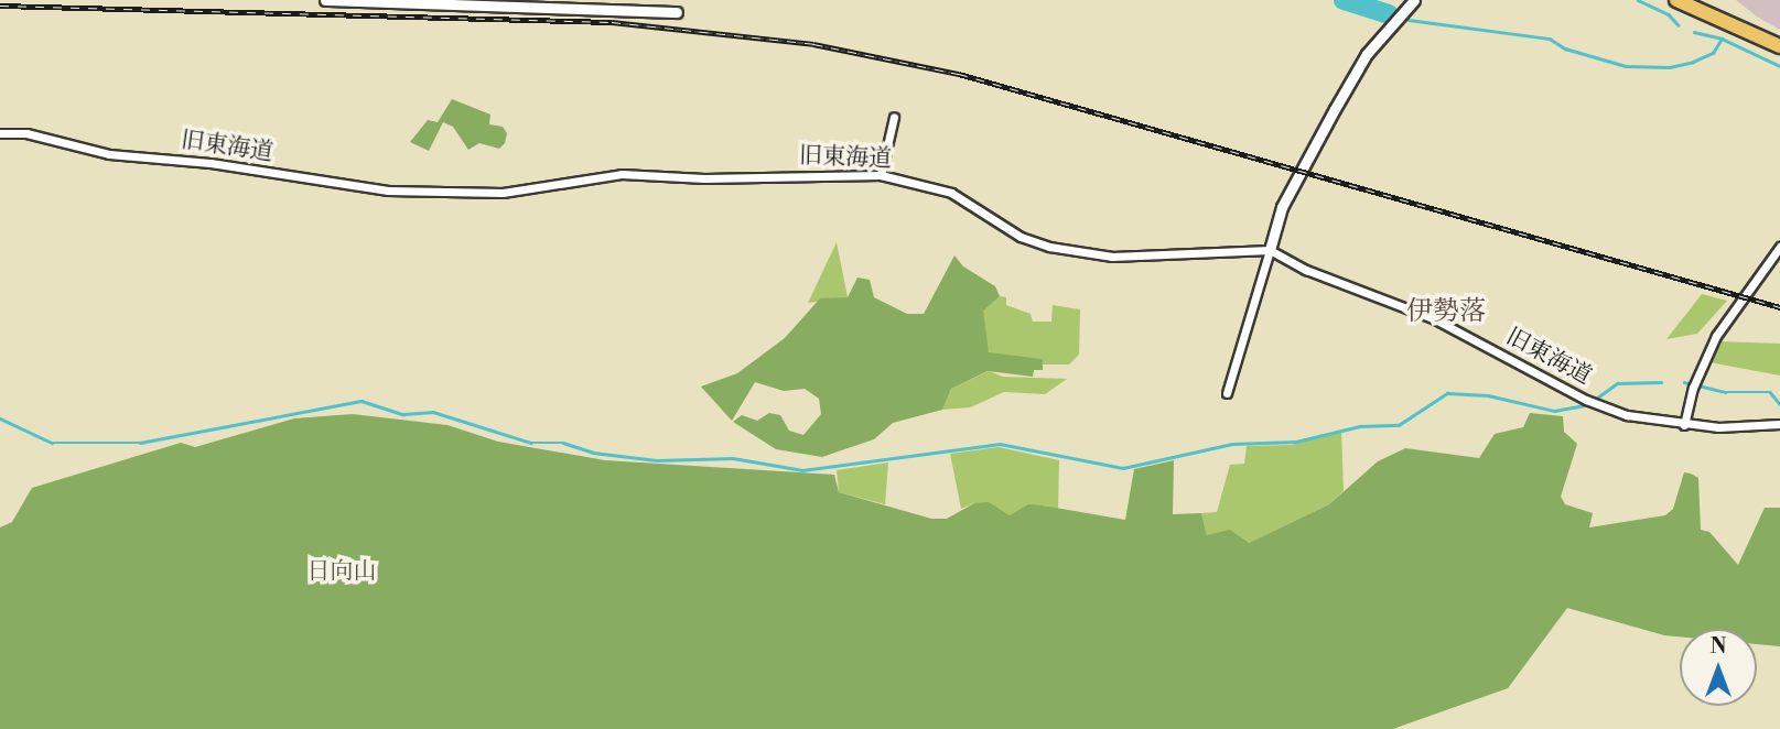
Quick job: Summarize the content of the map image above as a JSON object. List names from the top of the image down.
{
  "streets": {
    "street": ["旧東海道"]
  },
  "districts": ["伊勢落"],
  "parks": ["日向山"],
  "north": "top"
}
